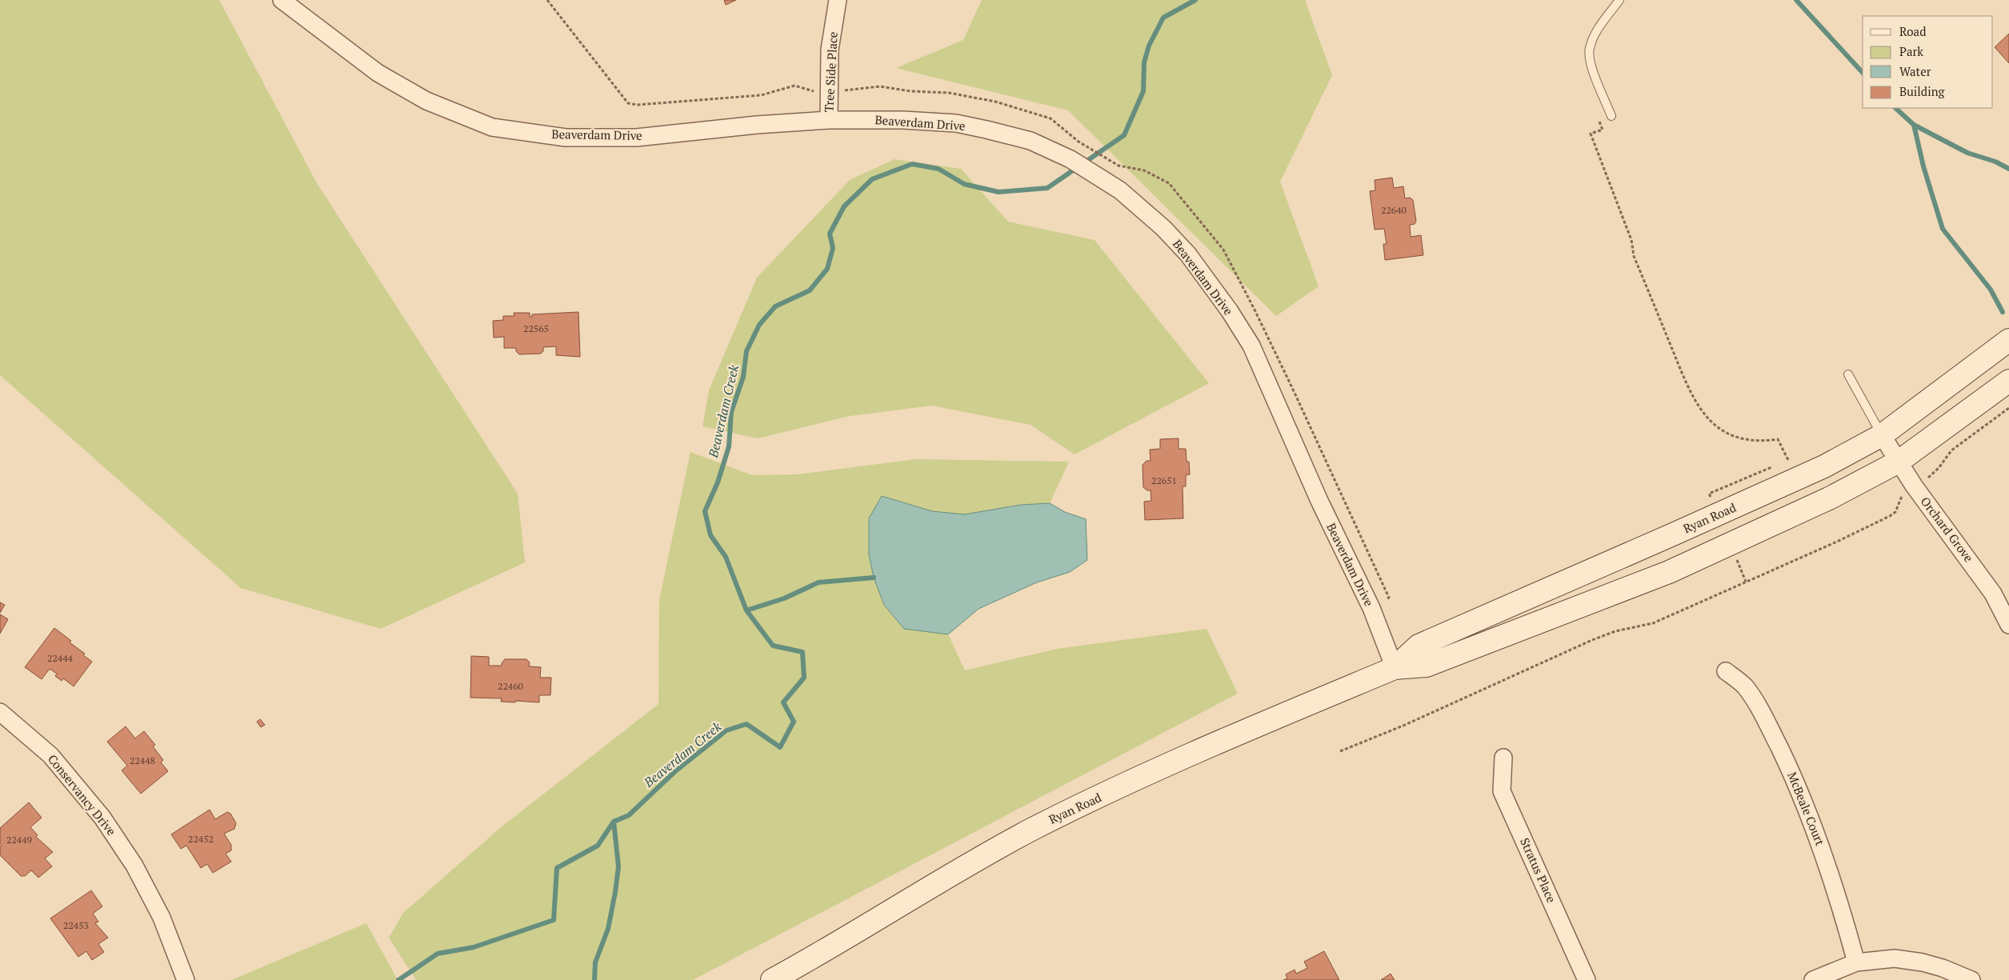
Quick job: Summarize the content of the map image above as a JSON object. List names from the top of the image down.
{
  "streets": {
    "main road": ["Ryan Road"],
    "street": [
      "Tree Side Place",
      "Beaverdam Drive",
      "Orchard Grove",
      "Conservancy Drive",
      "McBeale Court",
      "Stratus Place"
    ]
  },
  "crossings": [
    ["Tree Side Place", "Beaverdam Drive"],
    ["Beaverdam Drive", "Ryan Road"],
    ["Ryan Road", "Orchard Grove"]
  ],
  "water": ["Beaverdam Creek"],
  "house_numbers": [
    "22640",
    "22565",
    "22651",
    "22444",
    "22460",
    "22448",
    "22452",
    "22449",
    "22453"
  ],
  "legend": [
    "Road",
    "Park",
    "Water",
    "Building"
  ]
}
